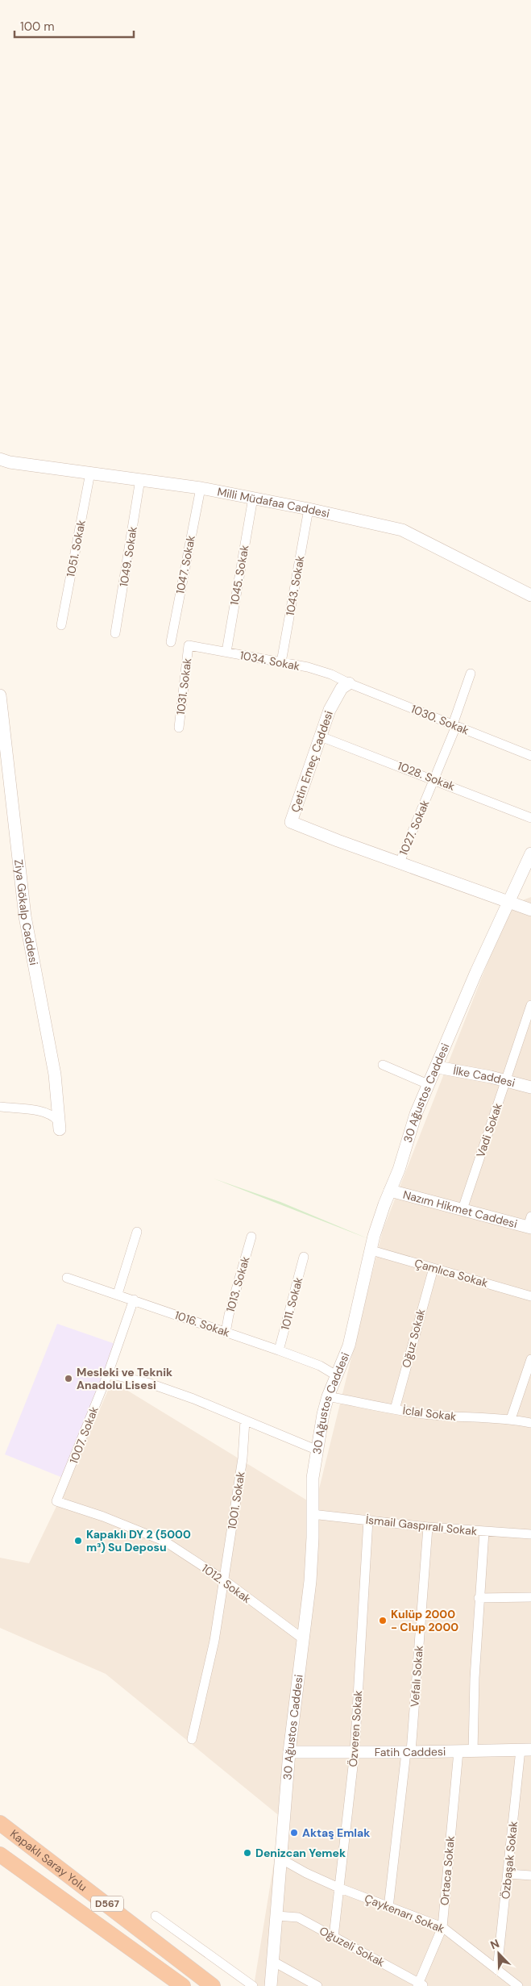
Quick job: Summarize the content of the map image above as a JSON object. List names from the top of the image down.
{
  "streets": {
    "highway": ["Kapaklı Saray Yolu", "D567"],
    "street": [
      "Milli Müdafaa Caddesi",
      "1051. Sokak",
      "1049. Sokak",
      "1047. Sokak",
      "1045. Sokak",
      "1043. Sokak",
      "1034. Sokak",
      "1031. Sokak",
      "1030. Sokak",
      "Çetin Emeç Caddesi",
      "1028. Sokak",
      "1027. Sokak",
      "Ziya Gökalp Caddesi",
      "İlke Caddesi",
      "30 Ağustos Caddesi",
      "Vadi Sokak",
      "Nazım Hikmet Caddesi",
      "Çamlıca Sokak",
      "1013. Sokak",
      "1011. Sokak",
      "1016. Sokak",
      "Oğuz Sokak",
      "İclal Sokak",
      "1007. Sokak",
      "1001. Sokak",
      "İsmail Gaspıralı Sokak",
      "1012. Sokak",
      "Vefalı Sokak",
      "Özveren Sokak",
      "Fatih Caddesi",
      "Özbaşak Sokak",
      "Ortaca Sokak",
      "Çaykenarı Sokak",
      "Oğuzeli Sokak"
    ]
  },
  "crossings": [
    ["Milli Müdafaa Caddesi", "1051. Sokak"],
    ["Milli Müdafaa Caddesi", "1049. Sokak"],
    ["Milli Müdafaa Caddesi", "1047. Sokak"],
    ["Milli Müdafaa Caddesi", "1045. Sokak"],
    ["Milli Müdafaa Caddesi", "1043. Sokak"],
    ["1045. Sokak", "1034. Sokak"],
    ["1043. Sokak", "1034. Sokak"],
    ["1034. Sokak", "1031. Sokak"],
    ["1034. Sokak", "1030. Sokak"],
    ["1034. Sokak", "Çetin Emeç Caddesi"],
    ["1030. Sokak", "Çetin Emeç Caddesi"],
    ["1030. Sokak", "1027. Sokak"],
    ["Çetin Emeç Caddesi", "1028. Sokak"],
    ["Çetin Emeç Caddesi", "1027. Sokak"],
    ["1028. Sokak", "1027. Sokak"],
    ["İlke Caddesi", "30 Ağustos Caddesi"],
    ["İlke Caddesi", "Vadi Sokak"],
    ["30 Ağustos Caddesi", "Nazım Hikmet Caddesi"],
    ["30 Ağustos Caddesi", "Çamlıca Sokak"],
    ["30 Ağustos Caddesi", "1016. Sokak"],
    ["30 Ağustos Caddesi", "İclal Sokak"],
    ["30 Ağustos Caddesi", "İsmail Gaspıralı Sokak"],
    ["30 Ağustos Caddesi", "1012. Sokak"],
    ["30 Ağustos Caddesi", "Fatih Caddesi"],
    ["30 Ağustos Caddesi", "Çaykenarı Sokak"],
    ["30 Ağustos Caddesi", "Oğuzeli Sokak"],
    ["Vadi Sokak", "Nazım Hikmet Caddesi"],
    ["Çamlıca Sokak", "Oğuz Sokak"],
    ["1013. Sokak", "1016. Sokak"],
    ["1011. Sokak", "1016. Sokak"],
    ["1016. Sokak", "1007. Sokak"],
    ["Oğuz Sokak", "İclal Sokak"],
    ["1007. Sokak", "1012. Sokak"],
    ["1001. Sokak", "1012. Sokak"],
    ["İsmail Gaspıralı Sokak", "Vefalı Sokak"],
    ["İsmail Gaspıralı Sokak", "Özveren Sokak"],
    ["Vefalı Sokak", "Fatih Caddesi"],
    ["Vefalı Sokak", "Çaykenarı Sokak"],
    ["Özveren Sokak", "Fatih Caddesi"],
    ["Özveren Sokak", "Çaykenarı Sokak"],
    ["Özveren Sokak", "Oğuzeli Sokak"],
    ["Fatih Caddesi", "Özbaşak Sokak"],
    ["Fatih Caddesi", "Ortaca Sokak"],
    ["Özbaşak Sokak", "Çaykenarı Sokak"],
    ["Ortaca Sokak", "Çaykenarı Sokak"],
    ["Ortaca Sokak", "Oğuzeli Sokak"]
  ],
  "places": [
    "Mesleki ve Teknik Anadolu Lisesi",
    "Kapaklı DY 2 (5000 m³) Su Deposu",
    "Kulüp 2000 - Clup 2000",
    "Aktaş Emlak",
    "Denizcan Yemek"
  ],
  "scale_bar": "100 m",
  "north": "top left"
}
